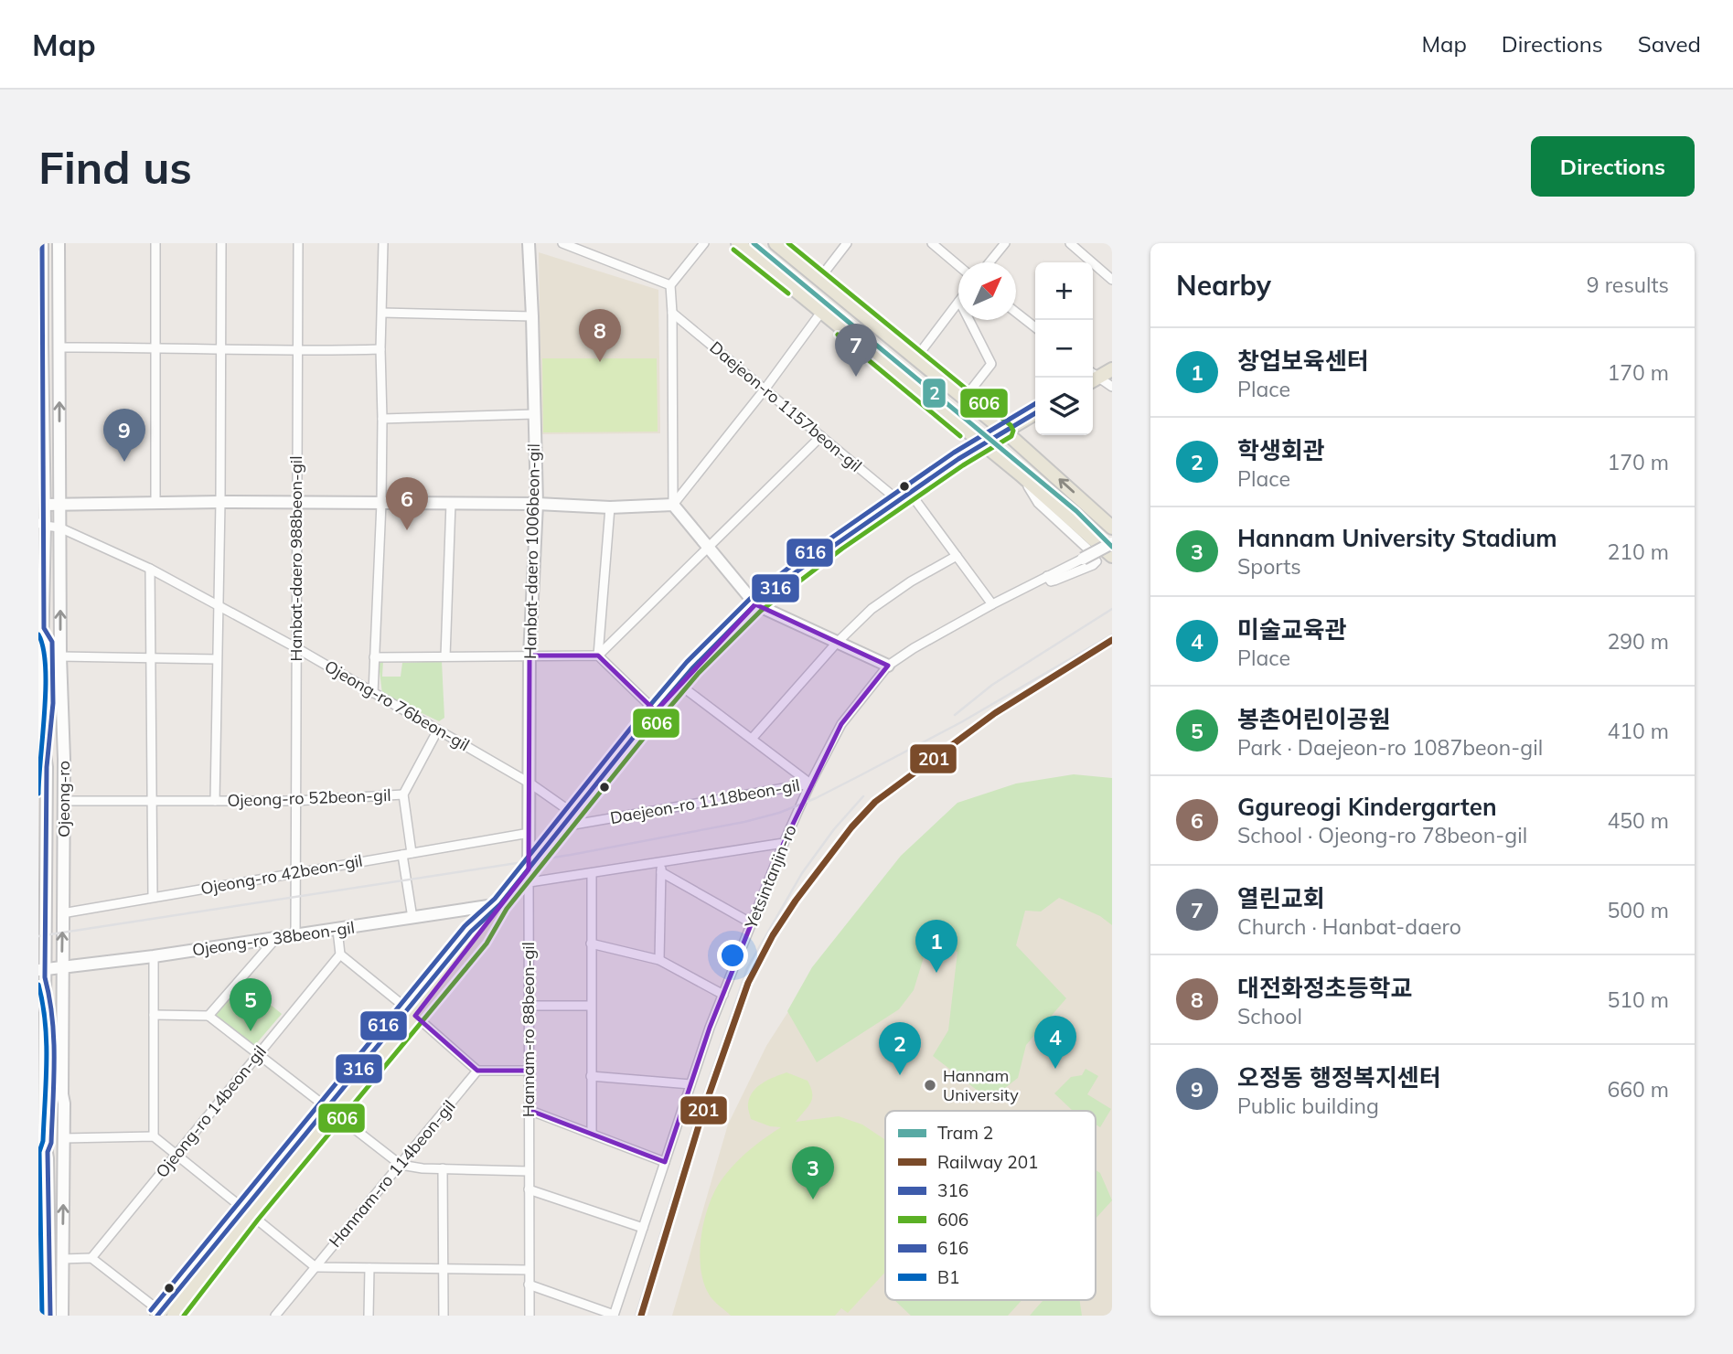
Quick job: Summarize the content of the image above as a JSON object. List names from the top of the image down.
{
  "streets": {
    "main road": ["Hanbat-daero 1006beon-gil", "Ojeong-ro", "Ojeong-ro 38beon-gil"],
    "street": [
      "Daejeon-ro 1157beon-gil",
      "Hanbat-daero 988beon-gil",
      "Ojeong-ro 76beon-gil",
      "Ojeong-ro 52beon-gil",
      "Daejeon-ro 1118beon-gil",
      "Ojeong-ro 42beon-gil",
      "Yetsintanjin-ro",
      "Hannam-ro 88beon-gil",
      "Ojeong-ro 14beon-gil",
      "Hannam-ro 114beon-gil"
    ]
  },
  "crossings": [
    ["Hanbat-daero 1006beon-gil", "Ojeong-ro 76beon-gil"],
    ["Hanbat-daero 1006beon-gil", "Ojeong-ro 42beon-gil"],
    ["Hanbat-daero 1006beon-gil", "Hannam-ro 88beon-gil"],
    ["Hanbat-daero 988beon-gil", "Ojeong-ro 76beon-gil"],
    ["Hanbat-daero 988beon-gil", "Ojeong-ro 52beon-gil"],
    ["Hanbat-daero 988beon-gil", "Ojeong-ro 42beon-gil"],
    ["Hanbat-daero 988beon-gil", "Ojeong-ro 38beon-gil"],
    ["Ojeong-ro 76beon-gil", "Ojeong-ro 52beon-gil"],
    ["Ojeong-ro 76beon-gil", "Ojeong-ro"],
    ["Ojeong-ro 52beon-gil", "Ojeong-ro"],
    ["Ojeong-ro", "Ojeong-ro 42beon-gil"],
    ["Ojeong-ro", "Ojeong-ro 38beon-gil"],
    ["Daejeon-ro 1118beon-gil", "Yetsintanjin-ro"]
  ],
  "places": ["Hannam University"],
  "lines": [
    "tram line 2",
    "transit line 316",
    "transit line 606",
    "transit line 616",
    "transit line B1",
    "rail line 201"
  ],
  "legend": [
    "Tram 2",
    "Railway 201",
    "316",
    "606",
    "616",
    "B1"
  ],
  "north": "top right",
  "page": {
    "header": "Map",
    "nav": ["Map", "Directions", "Saved"],
    "buttons": "Directions",
    "title": "Find us",
    "heading": ["Nearby", "9 results"],
    "map_buttons": ["+", "−"],
    "pins": [
      "8",
      "7",
      "9",
      "6",
      "1",
      "5",
      "4",
      "2",
      "3"
    ],
    "list": [
      {
        "mark": "1",
        "name": "창업보육센터",
        "note": "Place",
        "value": "170 m"
      },
      {
        "mark": "2",
        "name": "학생회관",
        "note": "Place",
        "value": "170 m"
      },
      {
        "mark": "3",
        "name": "Hannam University Stadium",
        "note": "Sports",
        "value": "210 m"
      },
      {
        "mark": "4",
        "name": "미술교육관",
        "note": "Place",
        "value": "290 m"
      },
      {
        "mark": "5",
        "name": "봉촌어린이공원",
        "note": "Park · Daejeon-ro 1087beon-gil",
        "value": "410 m"
      },
      {
        "mark": "6",
        "name": "Ggureogi Kindergarten",
        "note": "School · Ojeong-ro 78beon-gil",
        "value": "450 m"
      },
      {
        "mark": "7",
        "name": "열린교회",
        "note": "Church · Hanbat-daero",
        "value": "500 m"
      },
      {
        "mark": "8",
        "name": "대전화정초등학교",
        "note": "School",
        "value": "510 m"
      },
      {
        "mark": "9",
        "name": "오정동 행정복지센터",
        "note": "Public building",
        "value": "660 m"
      }
    ]
  }
}
